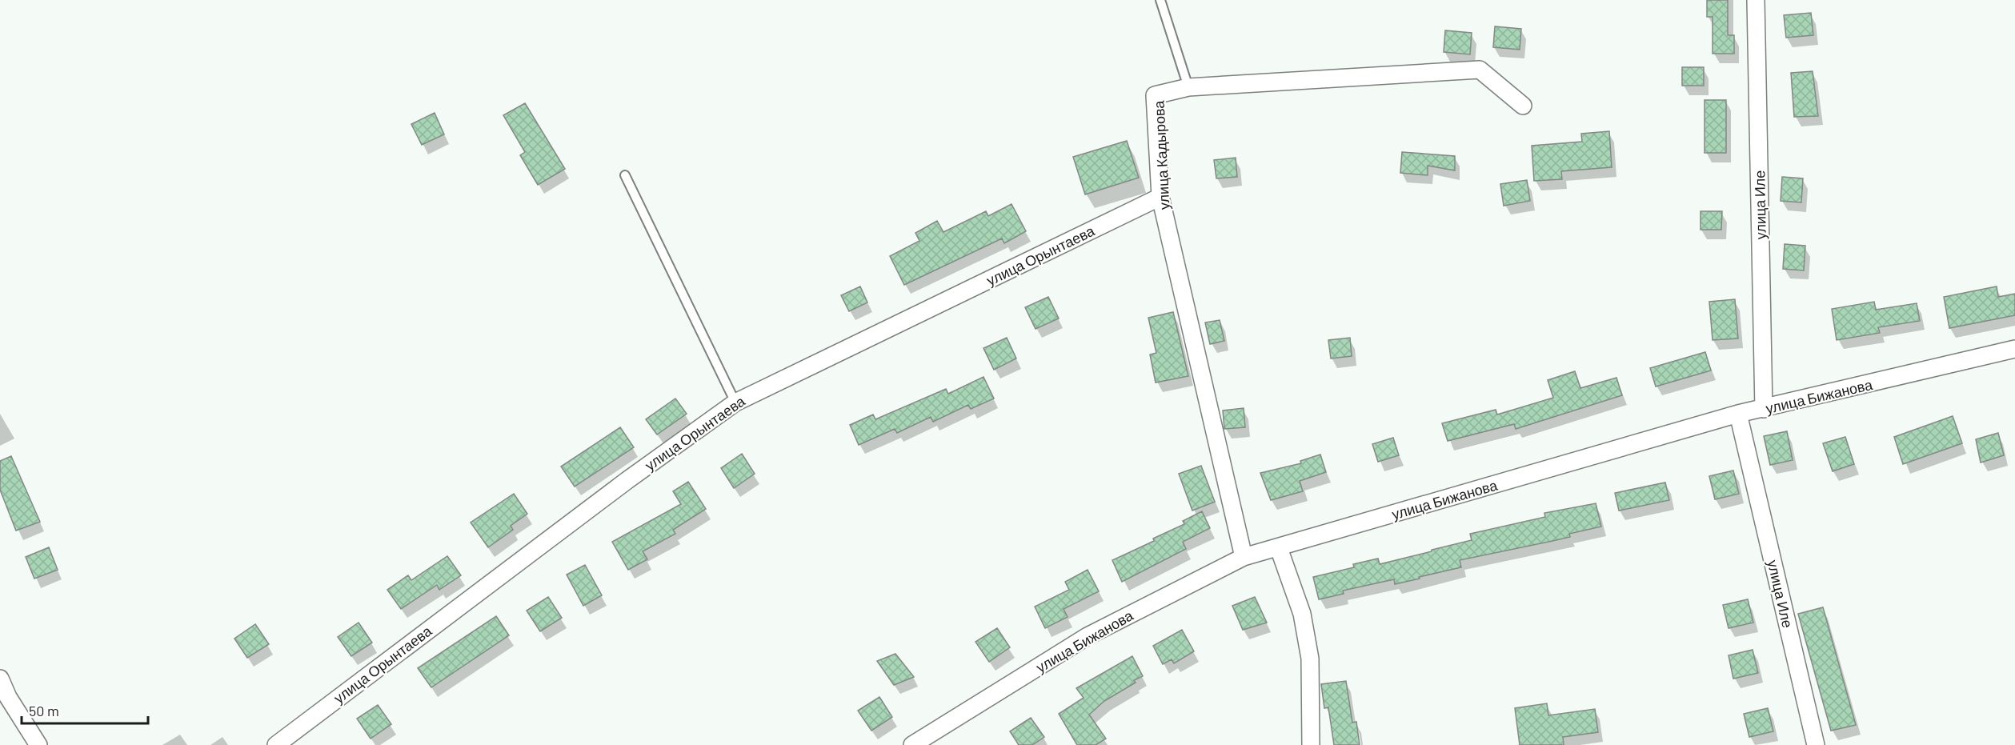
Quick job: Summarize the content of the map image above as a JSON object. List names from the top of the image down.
{
  "streets": {
    "street": [
      "улица Кадырова",
      "улица Иле",
      "улица Орынтаева",
      "улица Бижанова"
    ]
  },
  "crossings": [
    ["улица Кадырова", "улица Орынтаева"],
    ["улица Кадырова", "улица Бижанова"],
    ["улица Иле", "улица Бижанова"]
  ],
  "scale_bar": "50 m"
}
